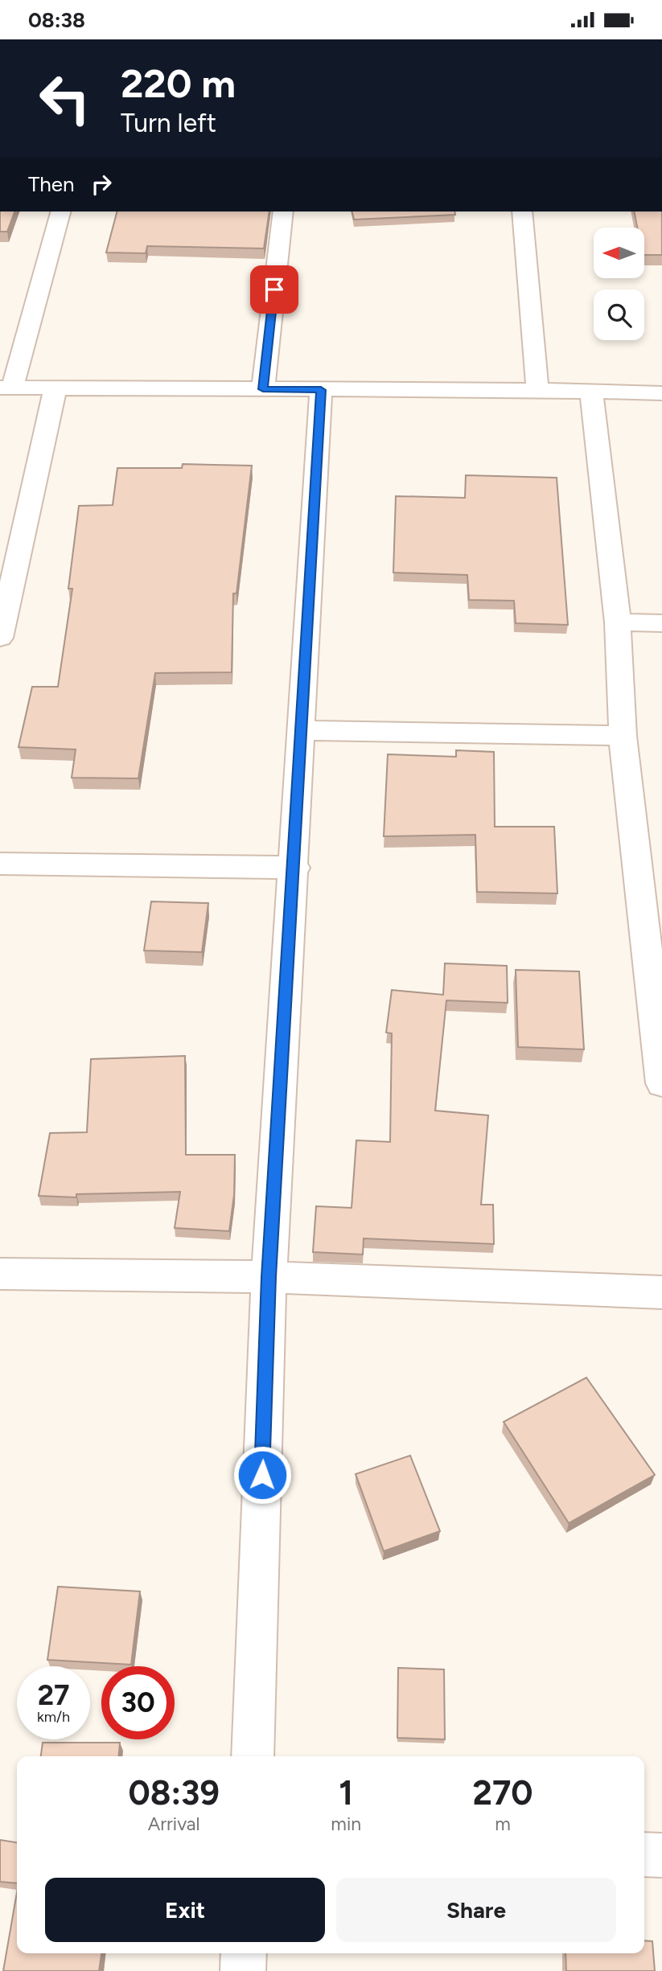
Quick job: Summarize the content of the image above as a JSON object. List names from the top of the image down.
{
  "north": "left",
  "page": {
    "status": "08:38",
    "turn": ["220 m", "Turn left"],
    "then": "Then",
    "speed": "27 km/h",
    "limit": "30",
    "eta": [
      "08:39",
      "Arrival",
      "1",
      "min",
      "270",
      "m"
    ],
    "buttons": ["Exit", "Share"]
  }
}
